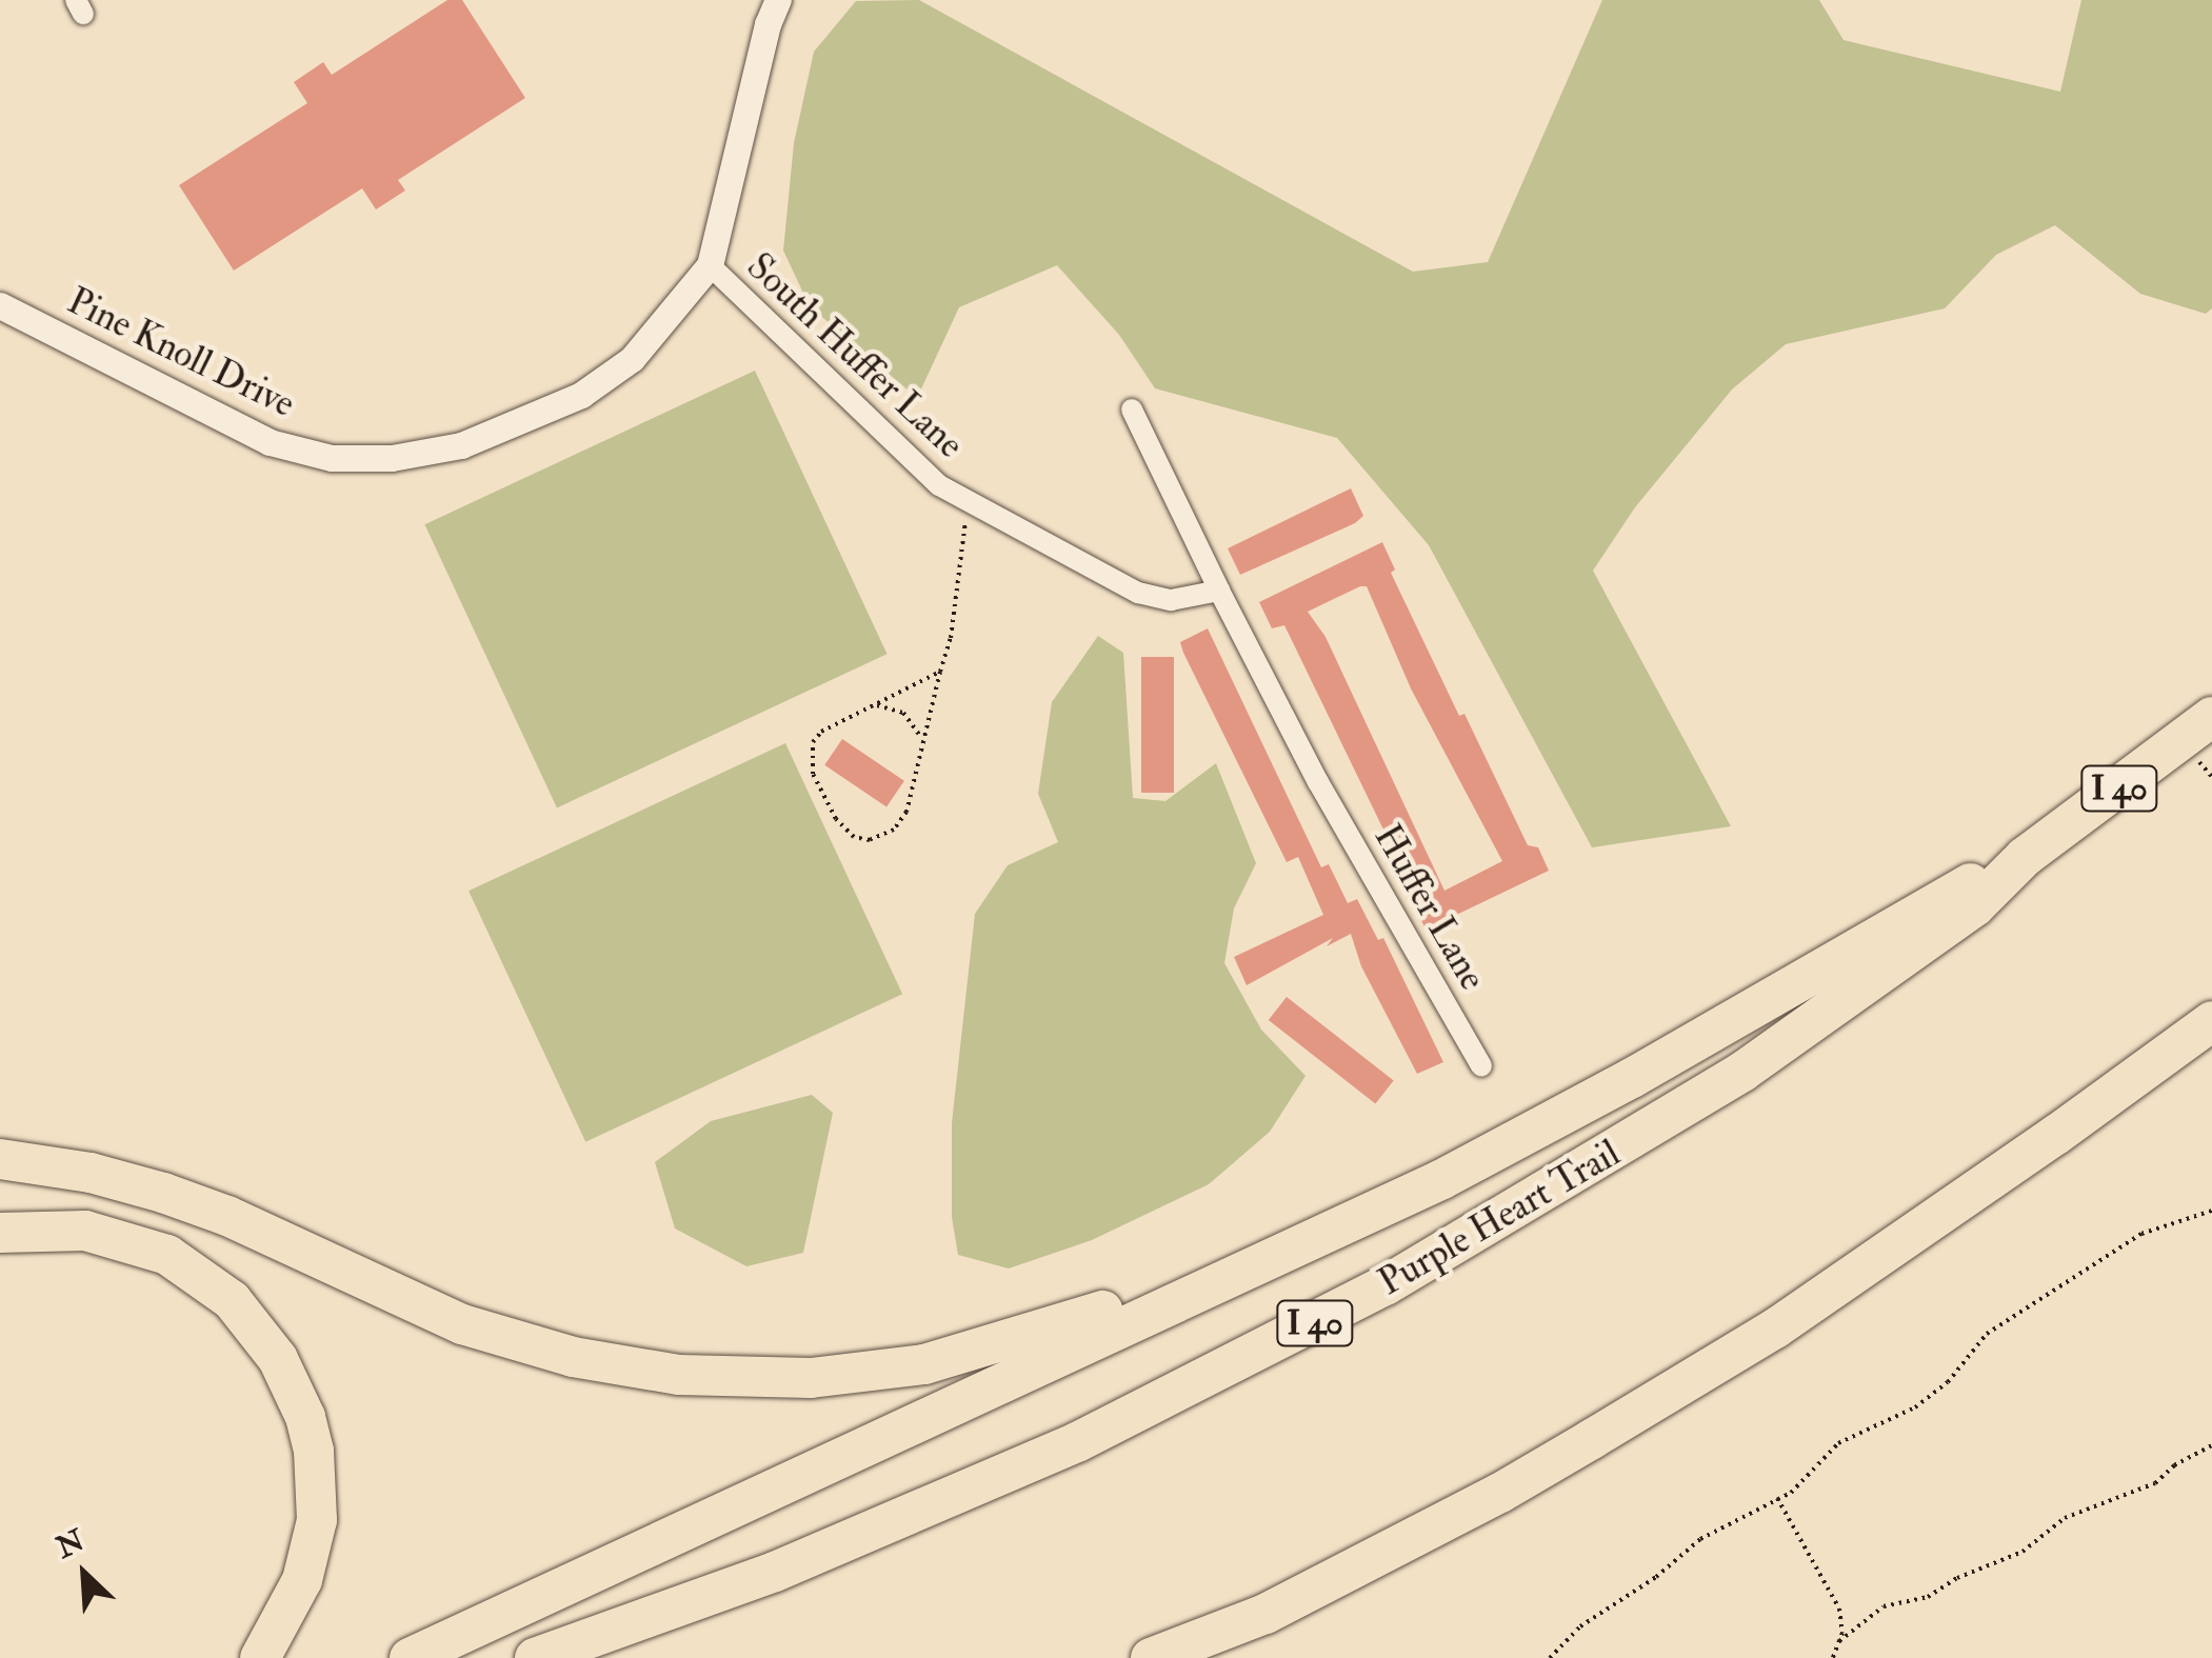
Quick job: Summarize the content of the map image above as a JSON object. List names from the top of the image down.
{
  "streets": {
    "highway": ["I 40", "Purple Heart Trail"],
    "street": ["Pine Knoll Drive", "South Huffer Lane", "Huffer Lane"]
  },
  "crossings": [
    ["Pine Knoll Drive", "South Huffer Lane"],
    ["South Huffer Lane", "Huffer Lane"]
  ],
  "north": "top left"
}
